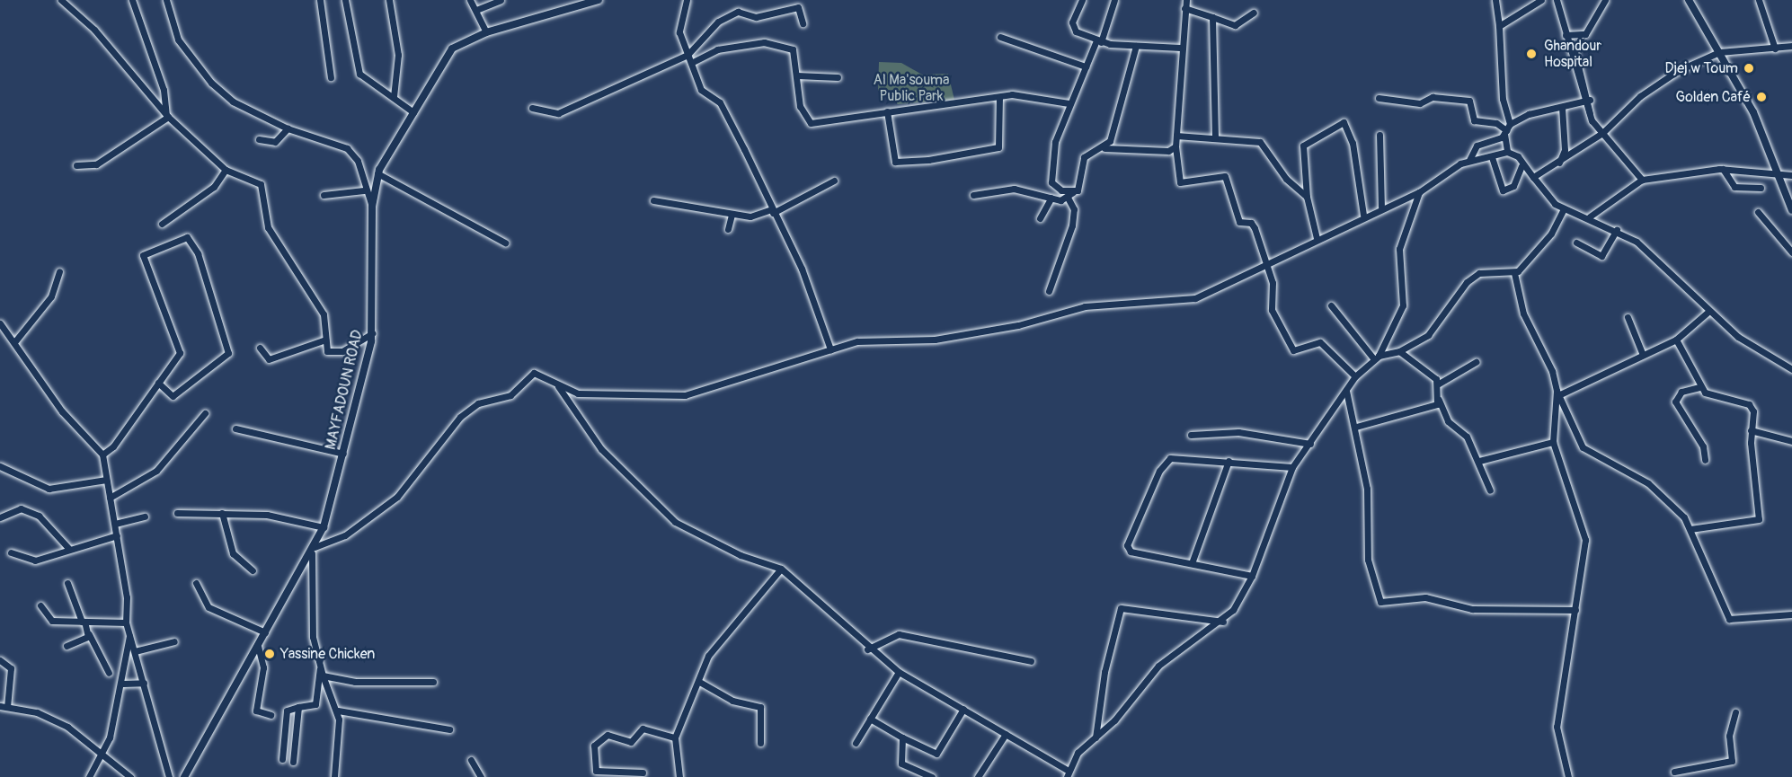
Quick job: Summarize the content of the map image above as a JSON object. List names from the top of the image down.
{
  "streets": {
    "main road": ["MAYFADOUN ROAD"]
  },
  "parks": ["Al Ma'souma Public Park"],
  "places": [
    "Ghandour Hospital",
    "Djej w Toum",
    "Golden Café",
    "Yassine Chicken"
  ]
}
